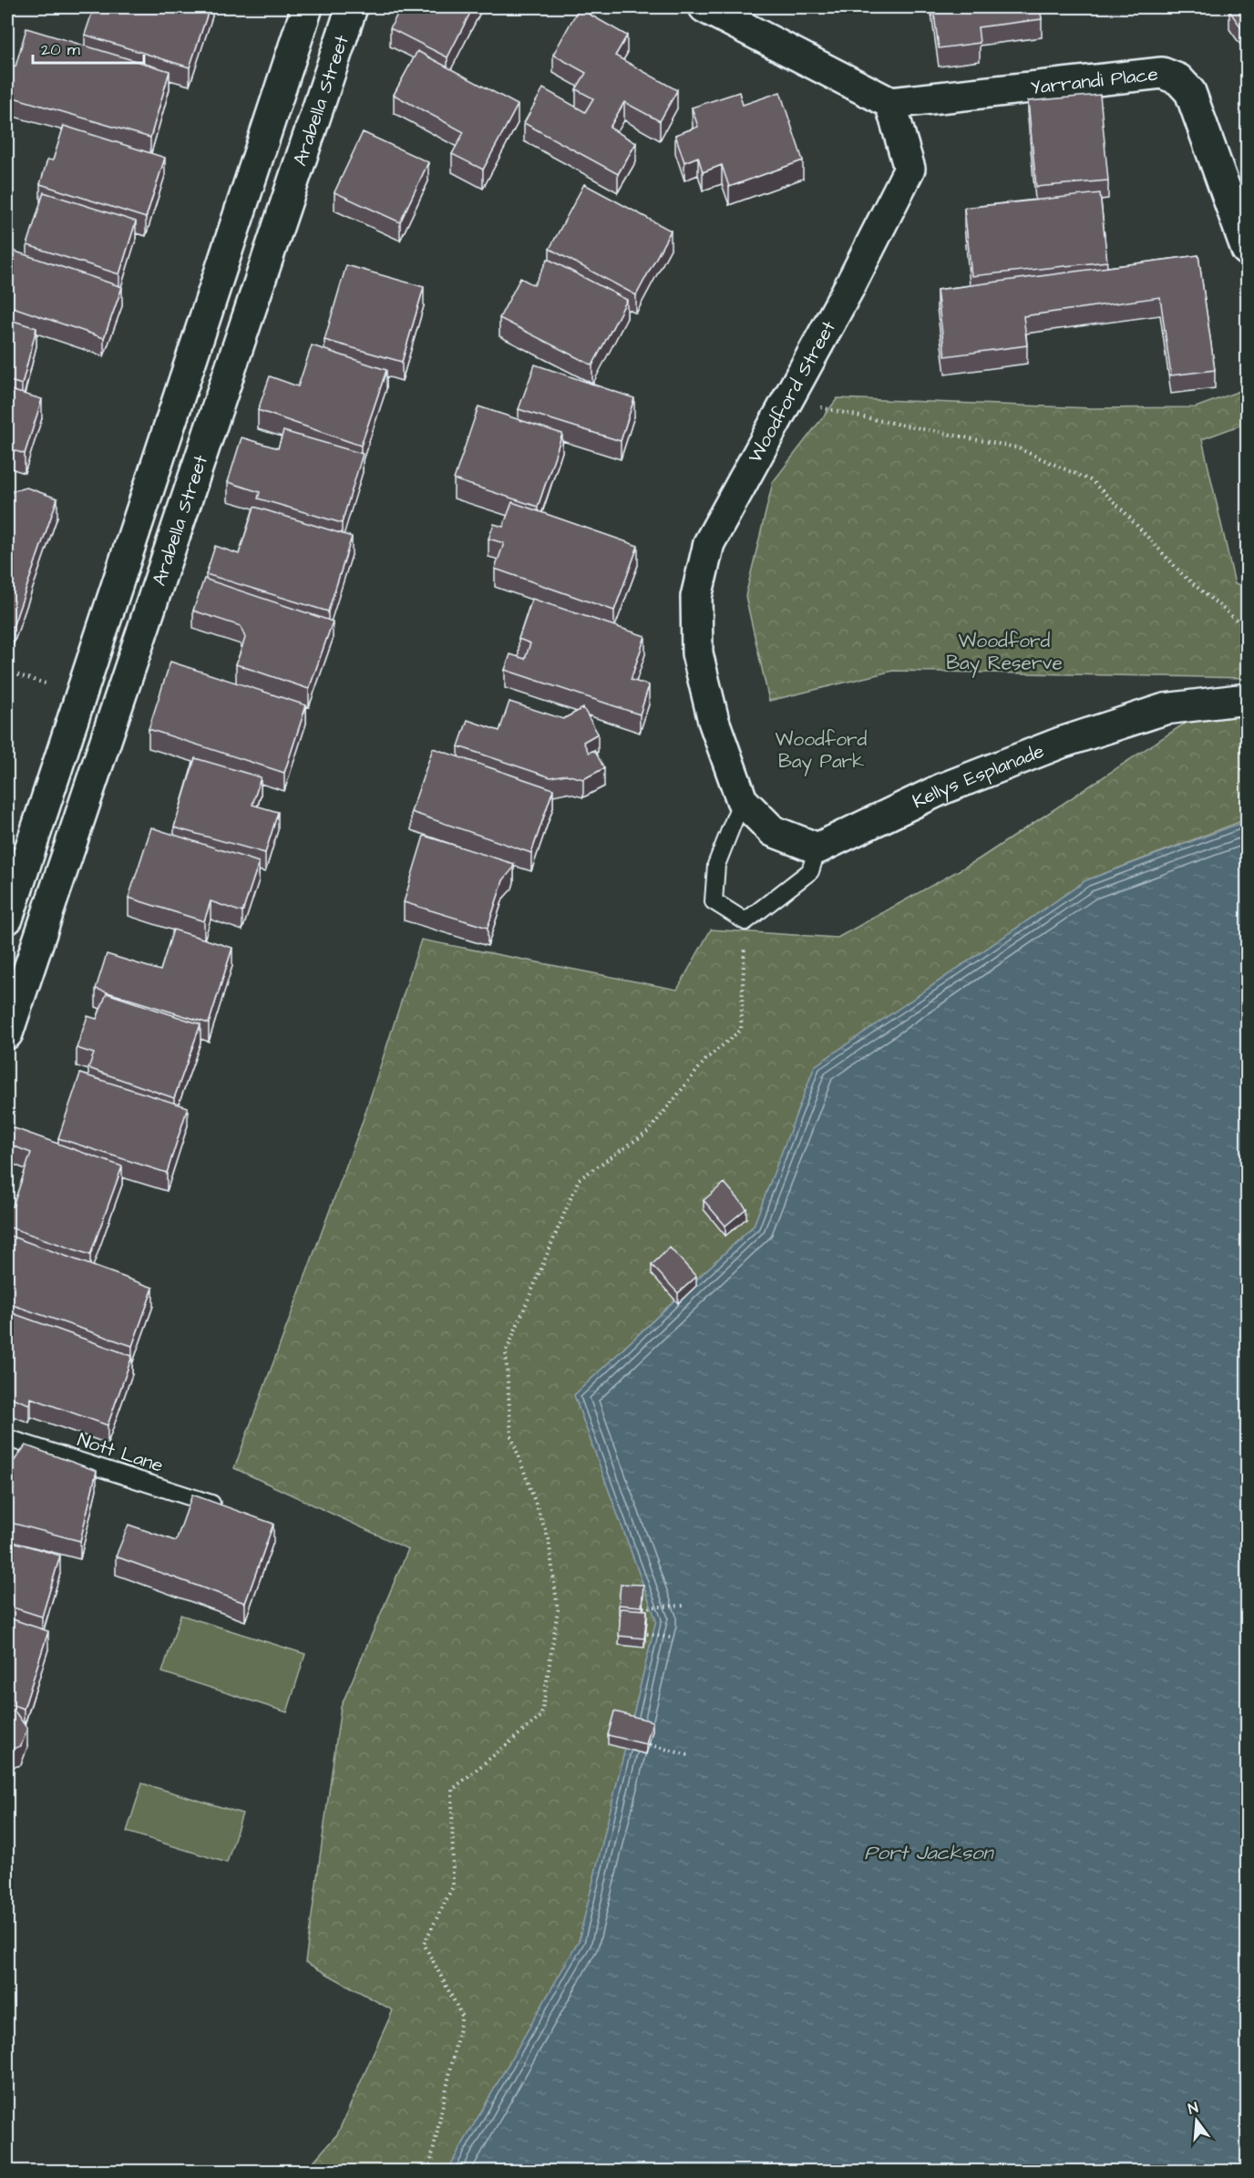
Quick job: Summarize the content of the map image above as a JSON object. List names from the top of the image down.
{
  "streets": {
    "street": [
      "Yarrandi Place",
      "Arabella Street",
      "Woodford Street",
      "Kellys Esplanade"
    ],
    "lane": ["Nott Lane"]
  },
  "crossings": [
    ["Yarrandi Place", "Woodford Street"],
    ["Woodford Street", "Kellys Esplanade"]
  ],
  "water": ["Port Jackson"],
  "parks": ["Woodford Bay Reserve", "Woodford Bay Park"],
  "scale_bar": "20 m",
  "north": "top"
}
